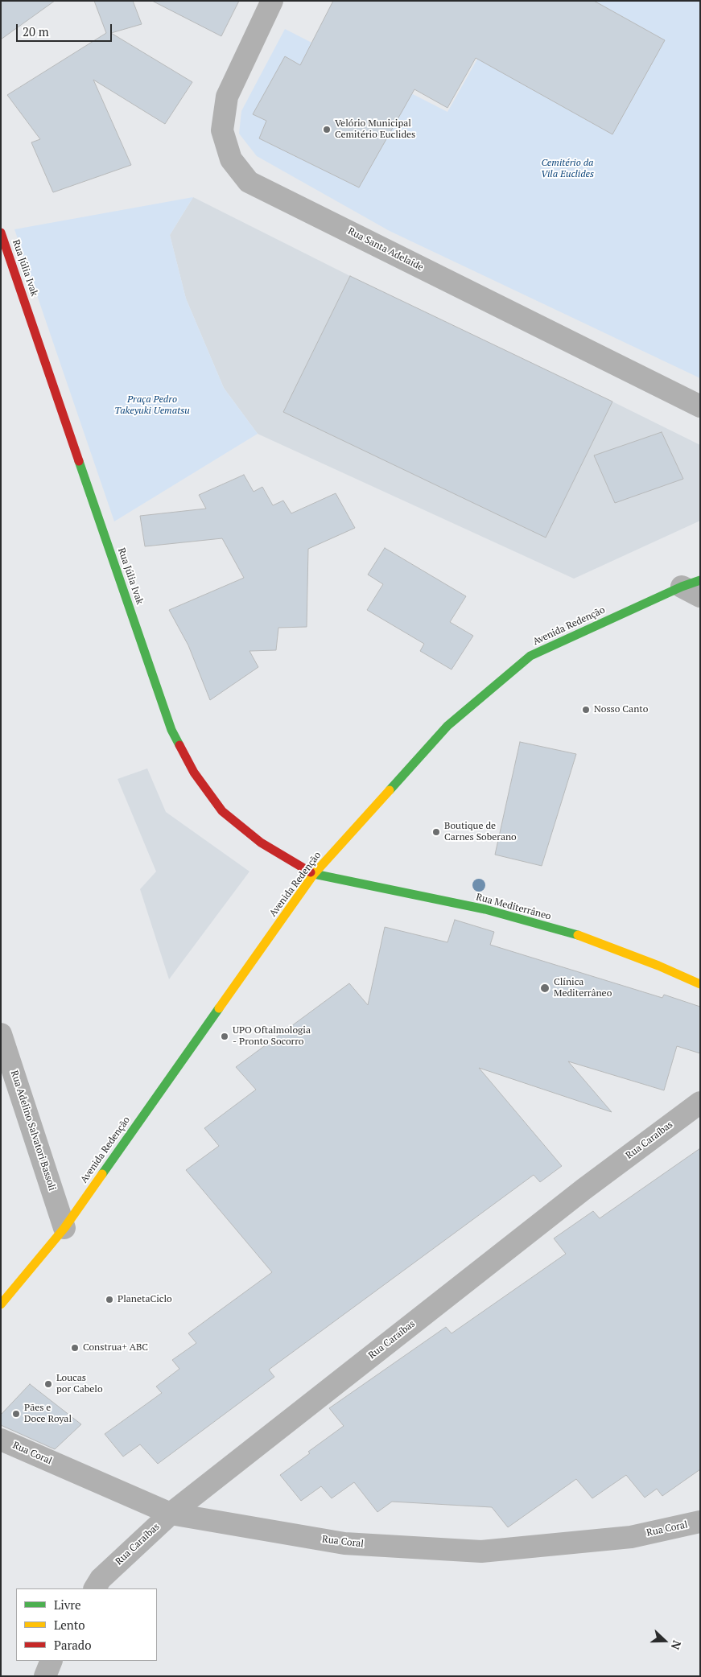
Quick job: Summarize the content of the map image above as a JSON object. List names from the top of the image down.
{
  "streets": {
    "street": [
      "Rua Santa Adelaide",
      "Rua Júlia Ivak",
      "Avenida Redenção",
      "Rua Mediterrâneo",
      "Rua Adelino Salvatori Bassoli",
      "Rua Caraíbas",
      "Rua Coral"
    ]
  },
  "crossings": [
    ["Rua Júlia Ivak", "Avenida Redenção"],
    ["Rua Júlia Ivak", "Rua Mediterrâneo"],
    ["Avenida Redenção", "Rua Mediterrâneo"],
    ["Avenida Redenção", "Rua Adelino Salvatori Bassoli"],
    ["Rua Caraíbas", "Rua Coral"]
  ],
  "parks": ["Cemitério da Vila Euclides", "Praça Pedro Takeyuki Uematsu"],
  "places": [
    "Velório Municipal Cemitério Euclides",
    "Nosso Canto",
    "Boutique de Carnes Soberano",
    "Clínica Mediterrâneo",
    "UPO Oftalmologia - Pronto Socorro",
    "PlanetaCiclo",
    "Construa+ ABC",
    "Loucas por Cabelo",
    "Pães e Doce Royal"
  ],
  "legend": ["Livre", "Lento", "Parado"],
  "scale_bar": "20 m",
  "north": "right"
}
